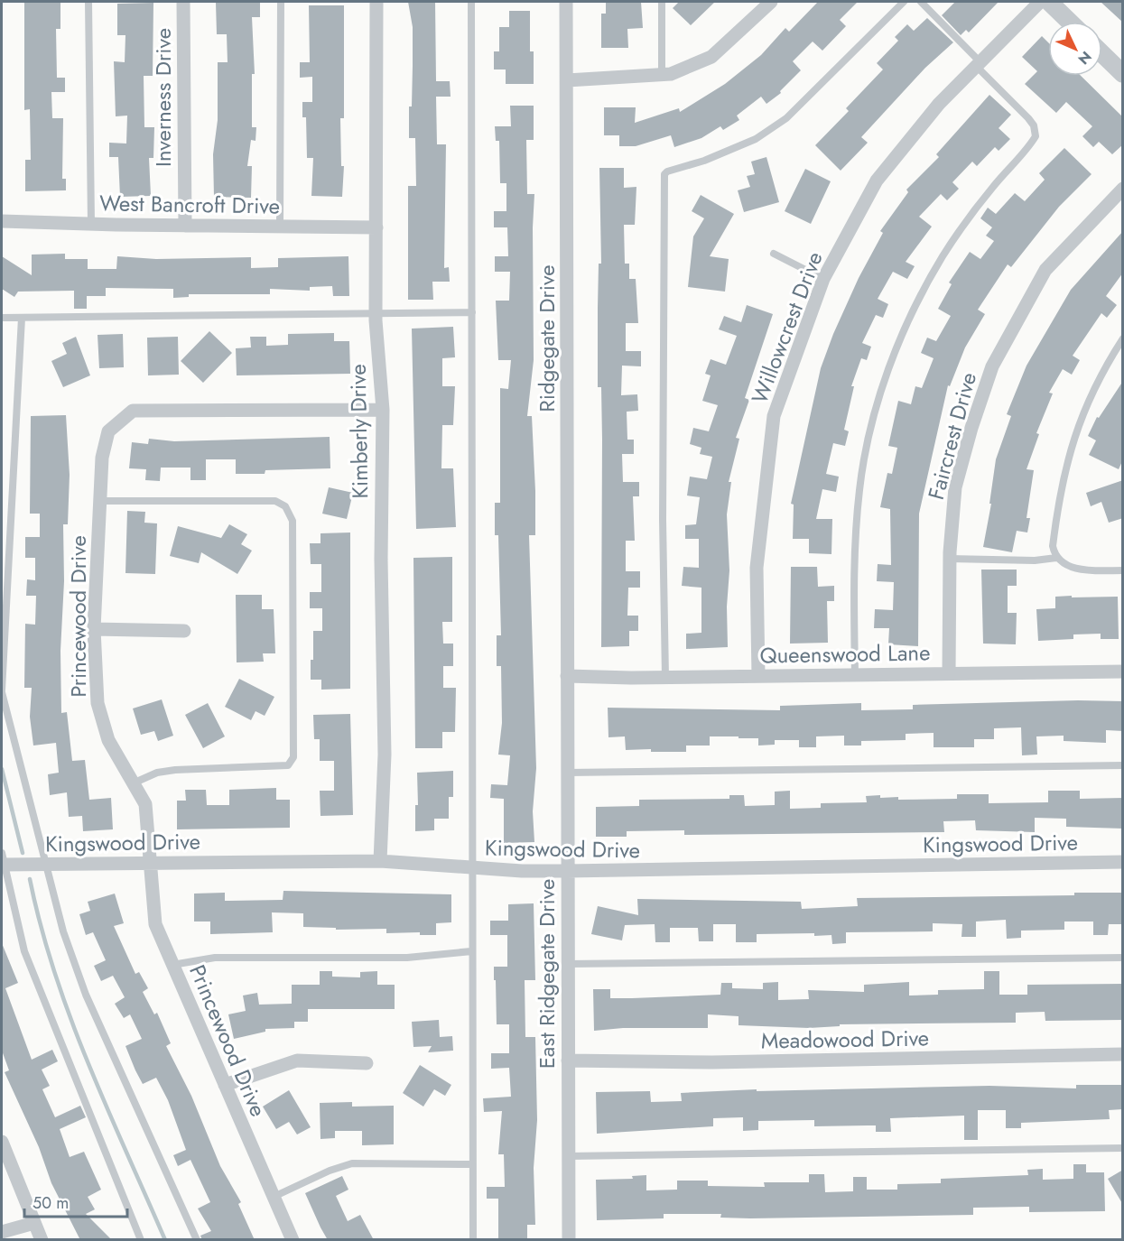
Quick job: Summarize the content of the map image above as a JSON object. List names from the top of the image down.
{
  "streets": {
    "street": [
      "Inverness Drive",
      "West Bancroft Drive",
      "Willowcrest Drive",
      "Ridgegate Drive",
      "Kimberly Drive",
      "Faircrest Drive",
      "Princewood Drive",
      "Queenswood Lane",
      "Kingswood Drive",
      "East Ridgegate Drive",
      "Meadowood Drive"
    ]
  },
  "crossings": [
    ["Inverness Drive", "West Bancroft Drive"],
    ["West Bancroft Drive", "Kimberly Drive"],
    ["Willowcrest Drive", "Queenswood Lane"],
    ["Ridgegate Drive", "Queenswood Lane"],
    ["Ridgegate Drive", "East Ridgegate Drive"],
    ["Kimberly Drive", "Princewood Drive"],
    ["Kimberly Drive", "Kingswood Drive"],
    ["Faircrest Drive", "Queenswood Lane"],
    ["Princewood Drive", "Kingswood Drive"],
    ["Queenswood Lane", "East Ridgegate Drive"],
    ["Kingswood Drive", "East Ridgegate Drive"],
    ["East Ridgegate Drive", "Meadowood Drive"]
  ],
  "scale_bar": "50 m",
  "north": "bottom right"
}
